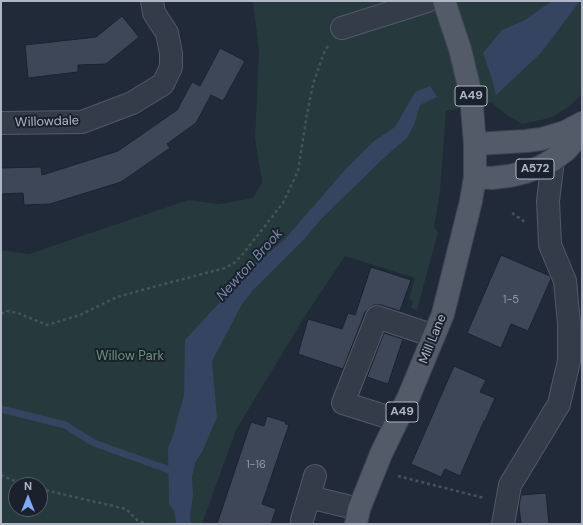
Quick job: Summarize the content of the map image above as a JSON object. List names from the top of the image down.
{
  "streets": {
    "main road": ["A49", "A572", "Mill Lane"],
    "street": ["Willowdale"]
  },
  "crossings": [
    ["A49", "A572"],
    ["A49", "Mill Lane"],
    ["A572", "Mill Lane"]
  ],
  "water": ["Newton Brook"],
  "parks": ["Willow Park"],
  "house_numbers": ["1-5", "1-16"],
  "north": "top"
}
